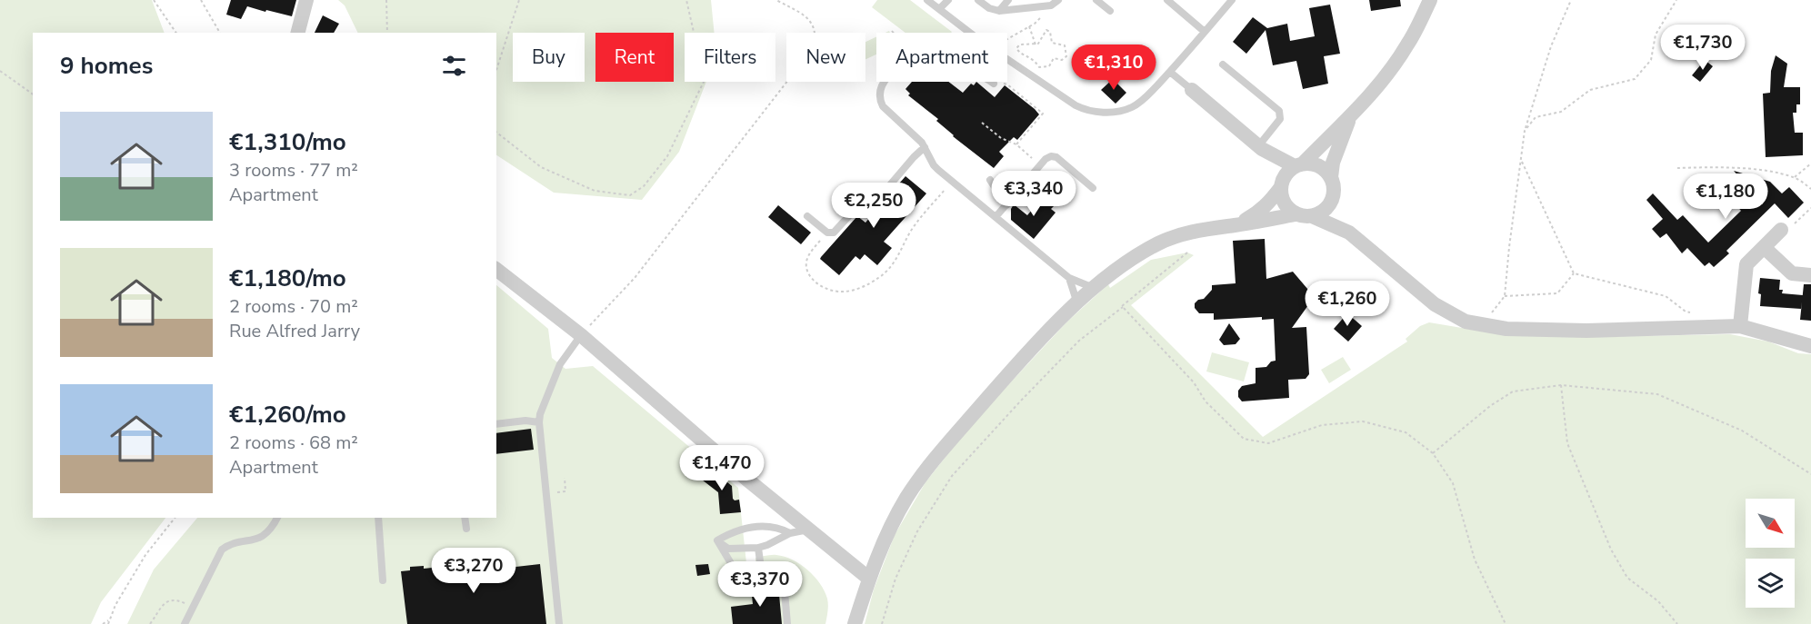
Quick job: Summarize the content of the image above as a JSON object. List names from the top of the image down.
{
  "north": "bottom right",
  "page": {
    "price": [
      "€1,730",
      "€1,310",
      "€3,340",
      "€1,180",
      "€2,250",
      "€1,260",
      "€1,470",
      "€3,270",
      "€3,370"
    ],
    "chip": [
      "Buy",
      "Rent",
      "Filters",
      "New",
      "Apartment"
    ],
    "heading": "9 homes",
    "list": [
      {
        "name": "€1,310/mo",
        "note": "3 rooms · 77 m² · Apartment"
      },
      {
        "name": "€1,180/mo",
        "note": "2 rooms · 70 m² · Rue Alfred Jarry"
      },
      {
        "name": "€1,260/mo",
        "note": "2 rooms · 68 m² · Apartment"
      }
    ]
  }
}
